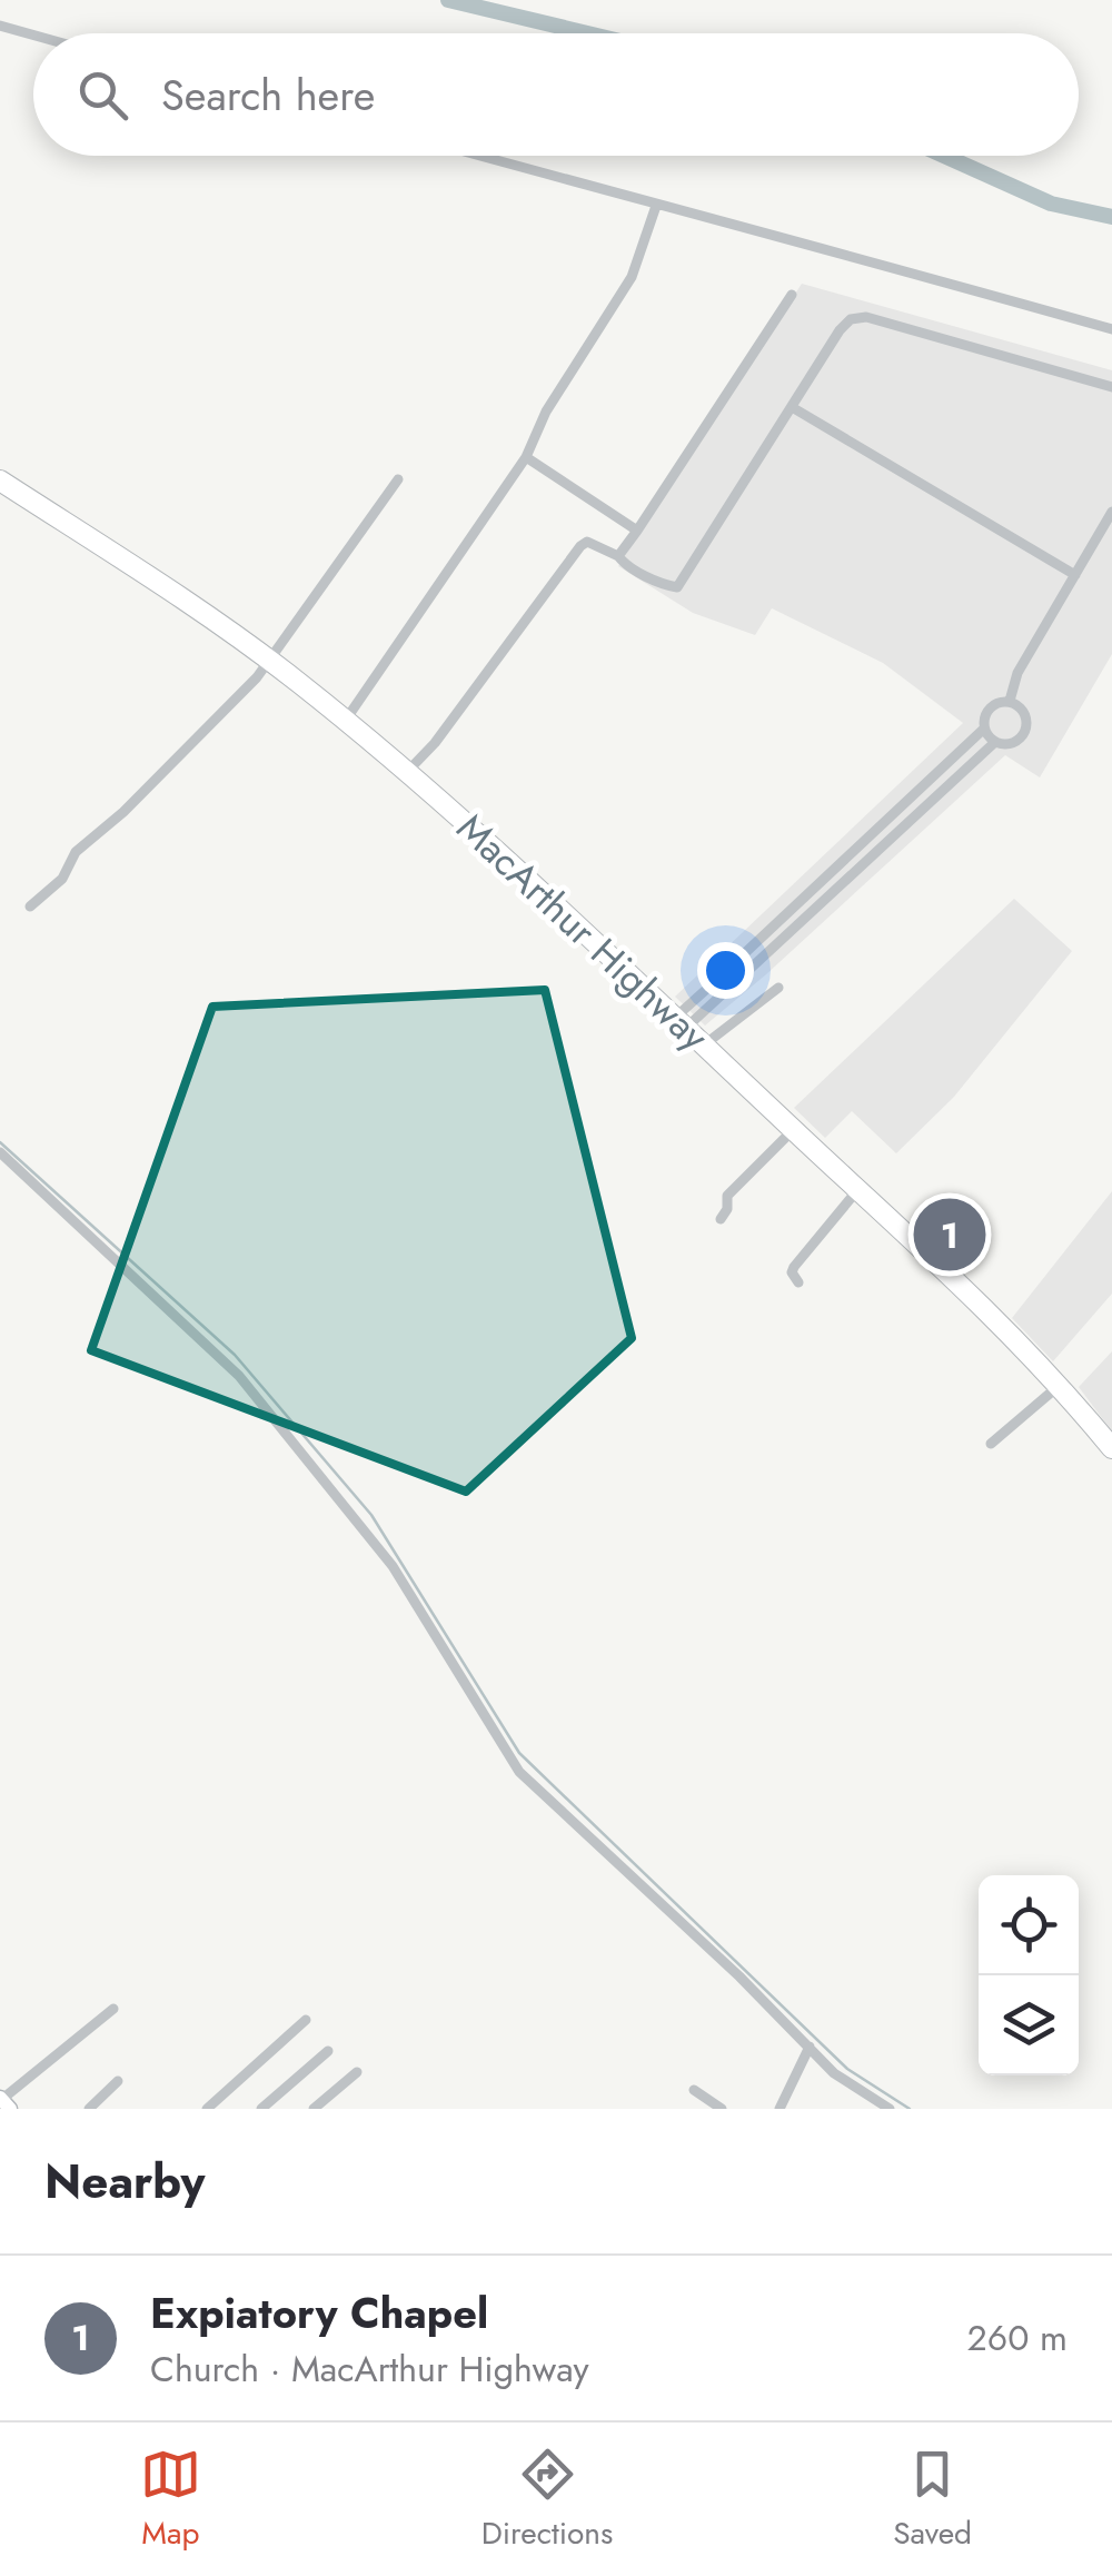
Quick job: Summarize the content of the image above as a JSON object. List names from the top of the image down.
{
  "streets": {
    "highway": ["MacArthur Highway"]
  },
  "page": {
    "search": "Search here",
    "pins": "1",
    "heading": "Nearby",
    "list": [
      {
        "mark": "1",
        "name": "Expiatory Chapel",
        "note": "Church · MacArthur Highway",
        "value": "260 m"
      }
    ],
    "nav": ["Map", "Directions", "Saved"]
  }
}
